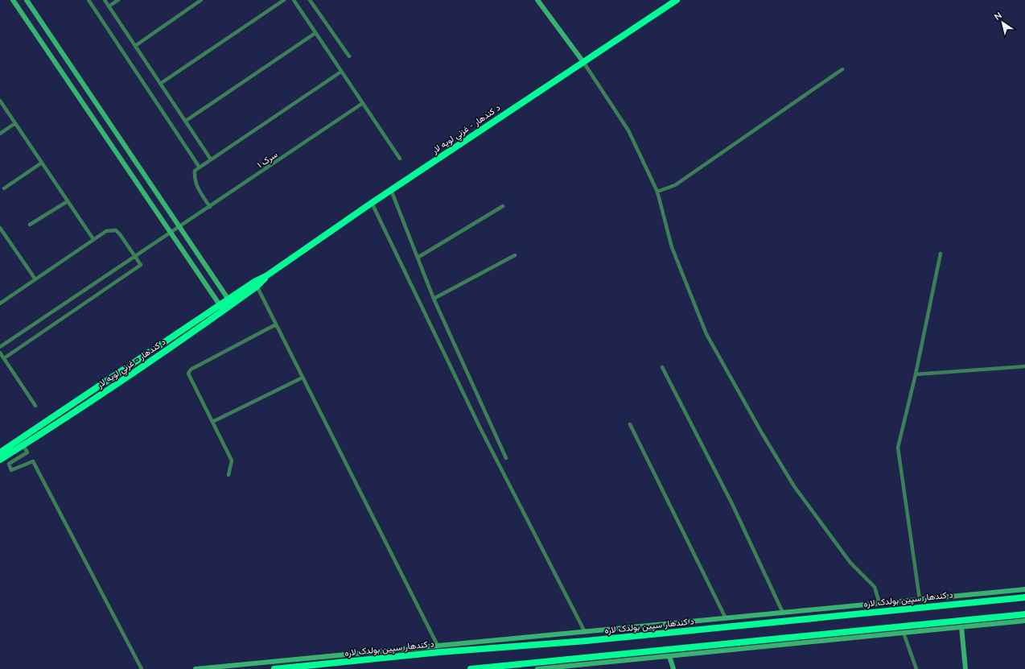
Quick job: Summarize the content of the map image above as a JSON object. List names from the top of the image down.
{
  "streets": {
    "highway": ["د کندهار - غزني لويه لار", "د کندهار سپین بولدک لاره"],
    "street": ["سرک ۱"]
  },
  "north": "top left"
}
